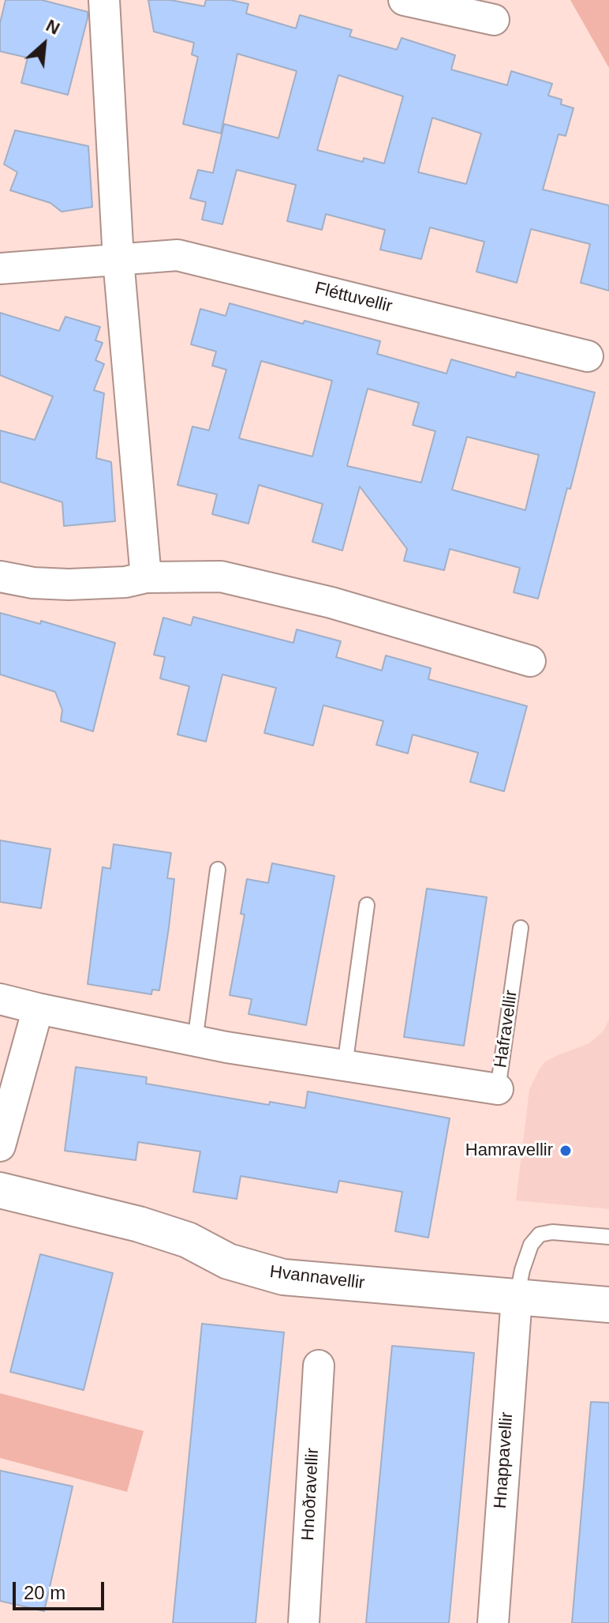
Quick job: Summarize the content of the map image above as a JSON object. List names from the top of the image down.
{
  "streets": {
    "street": [
      "Fléttuvellir",
      "Hafravellir",
      "Hvannavellir",
      "Hnappavellir",
      "Hnoðravellir"
    ]
  },
  "crossings": [
    ["Hvannavellir", "Hnappavellir"]
  ],
  "places": ["Hamravellir"],
  "scale_bar": "20 m",
  "north": "top right"
}
